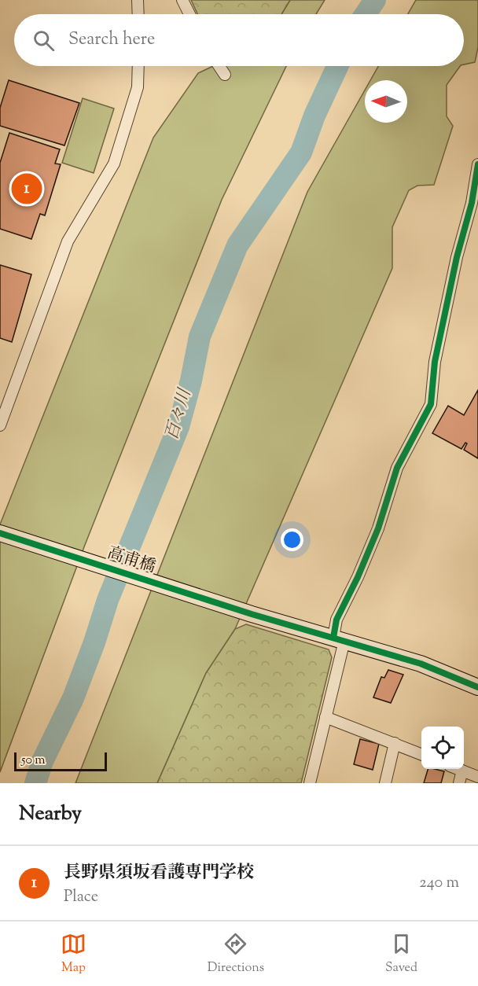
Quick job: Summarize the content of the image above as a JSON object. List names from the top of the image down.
{
  "streets": {
    "street": ["高甫橋"]
  },
  "water": ["百々川"],
  "scale_bar": "50 m",
  "north": "left",
  "page": {
    "search": "Search here",
    "pins": "1",
    "scale": "50 m",
    "heading": "Nearby",
    "list": [
      {
        "mark": "1",
        "name": "長野県須坂看護専門学校",
        "note": "Place",
        "value": "240 m"
      }
    ],
    "nav": ["Map", "Directions", "Saved"]
  }
}
